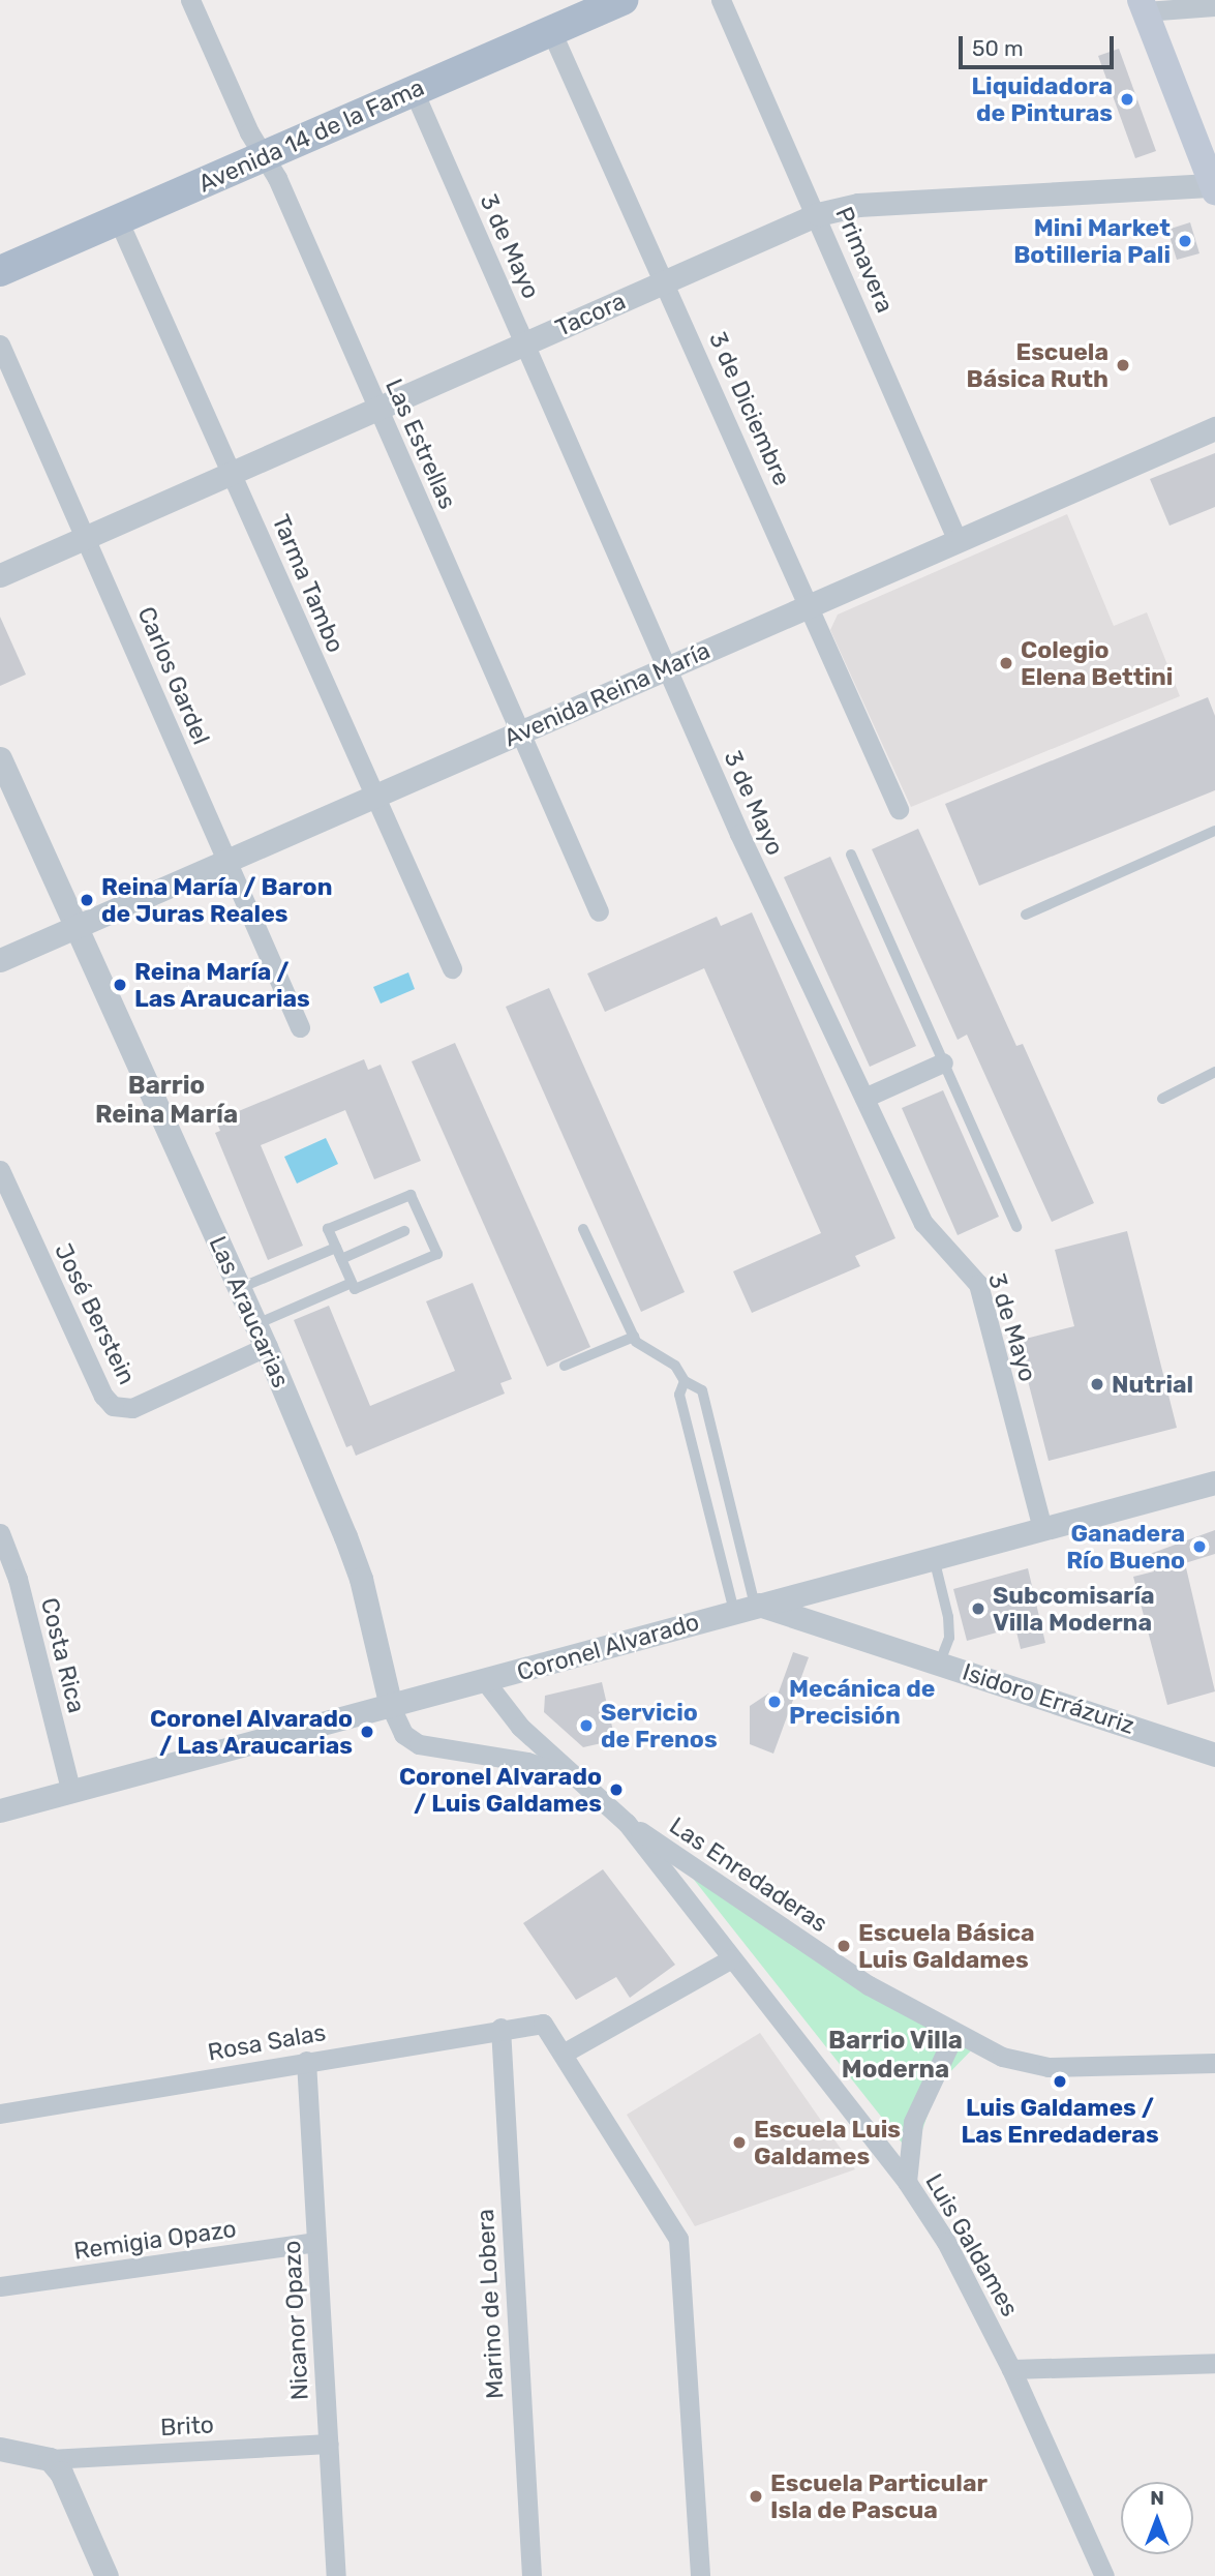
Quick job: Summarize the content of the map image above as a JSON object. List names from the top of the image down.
{
  "streets": {
    "main road": ["Avenida 14 de la Fama"],
    "street": [
      "3 de Mayo",
      "Primavera",
      "Tacora",
      "3 de Diciembre",
      "Las Estrellas",
      "Tarma Tambo",
      "Carlos Gardel",
      "Avenida Reina María",
      "Las Araucarias",
      "José Berstein",
      "Coronel Alvarado",
      "Costa Rica",
      "Isidoro Errázuriz",
      "Las Enredaderas",
      "Rosa Salas",
      "Remigia Opazo",
      "Luis Galdames",
      "Marino de Lobera",
      "Nicanor Opazo",
      "Brito"
    ]
  },
  "crossings": [
    ["Avenida 14 de la Fama", "3 de Mayo"],
    ["Avenida 14 de la Fama", "3 de Diciembre"],
    ["Avenida 14 de la Fama", "Las Estrellas"],
    ["Avenida 14 de la Fama", "Tarma Tambo"],
    ["3 de Mayo", "Tacora"],
    ["3 de Mayo", "Avenida Reina María"],
    ["3 de Mayo", "Coronel Alvarado"],
    ["Primavera", "Tacora"],
    ["Primavera", "Avenida Reina María"],
    ["Tacora", "3 de Diciembre"],
    ["Tacora", "Las Estrellas"],
    ["Tacora", "Tarma Tambo"],
    ["Tacora", "Carlos Gardel"],
    ["3 de Diciembre", "Avenida Reina María"],
    ["Las Estrellas", "Avenida Reina María"],
    ["Tarma Tambo", "Avenida Reina María"],
    ["Carlos Gardel", "Avenida Reina María"],
    ["Avenida Reina María", "Las Araucarias"],
    ["Las Araucarias", "José Berstein"],
    ["Las Araucarias", "Coronel Alvarado"],
    ["Las Araucarias", "Luis Galdames"],
    ["Coronel Alvarado", "Costa Rica"],
    ["Coronel Alvarado", "Isidoro Errázuriz"],
    ["Coronel Alvarado", "Luis Galdames"],
    ["Las Enredaderas", "Luis Galdames"],
    ["Rosa Salas", "Marino de Lobera"],
    ["Rosa Salas", "Nicanor Opazo"],
    ["Remigia Opazo", "Nicanor Opazo"],
    ["Nicanor Opazo", "Brito"]
  ],
  "districts": ["Barrio Reina María", "Barrio Villa Moderna"],
  "places": [
    "Liquidadora de Pinturas",
    "Mini Market Botilleria Pali",
    "Escuela Básica Ruth",
    "Colegio Elena Bettini",
    "Reina María / Baron de Juras Reales",
    "Reina María / Las Araucarias",
    "Nutrial",
    "Ganadera Río Bueno",
    "Subcomisaría Villa Moderna",
    "Mecánica de Precisión",
    "Servicio de Frenos",
    "Coronel Alvarado / Las Araucarias",
    "Coronel Alvarado / Luis Galdames",
    "Escuela Básica Luis Galdames",
    "Luis Galdames / Las Enredaderas",
    "Escuela Luis Galdames",
    "Escuela Particular Isla de Pascua"
  ],
  "scale_bar": "50 m",
  "north": "top"
}
